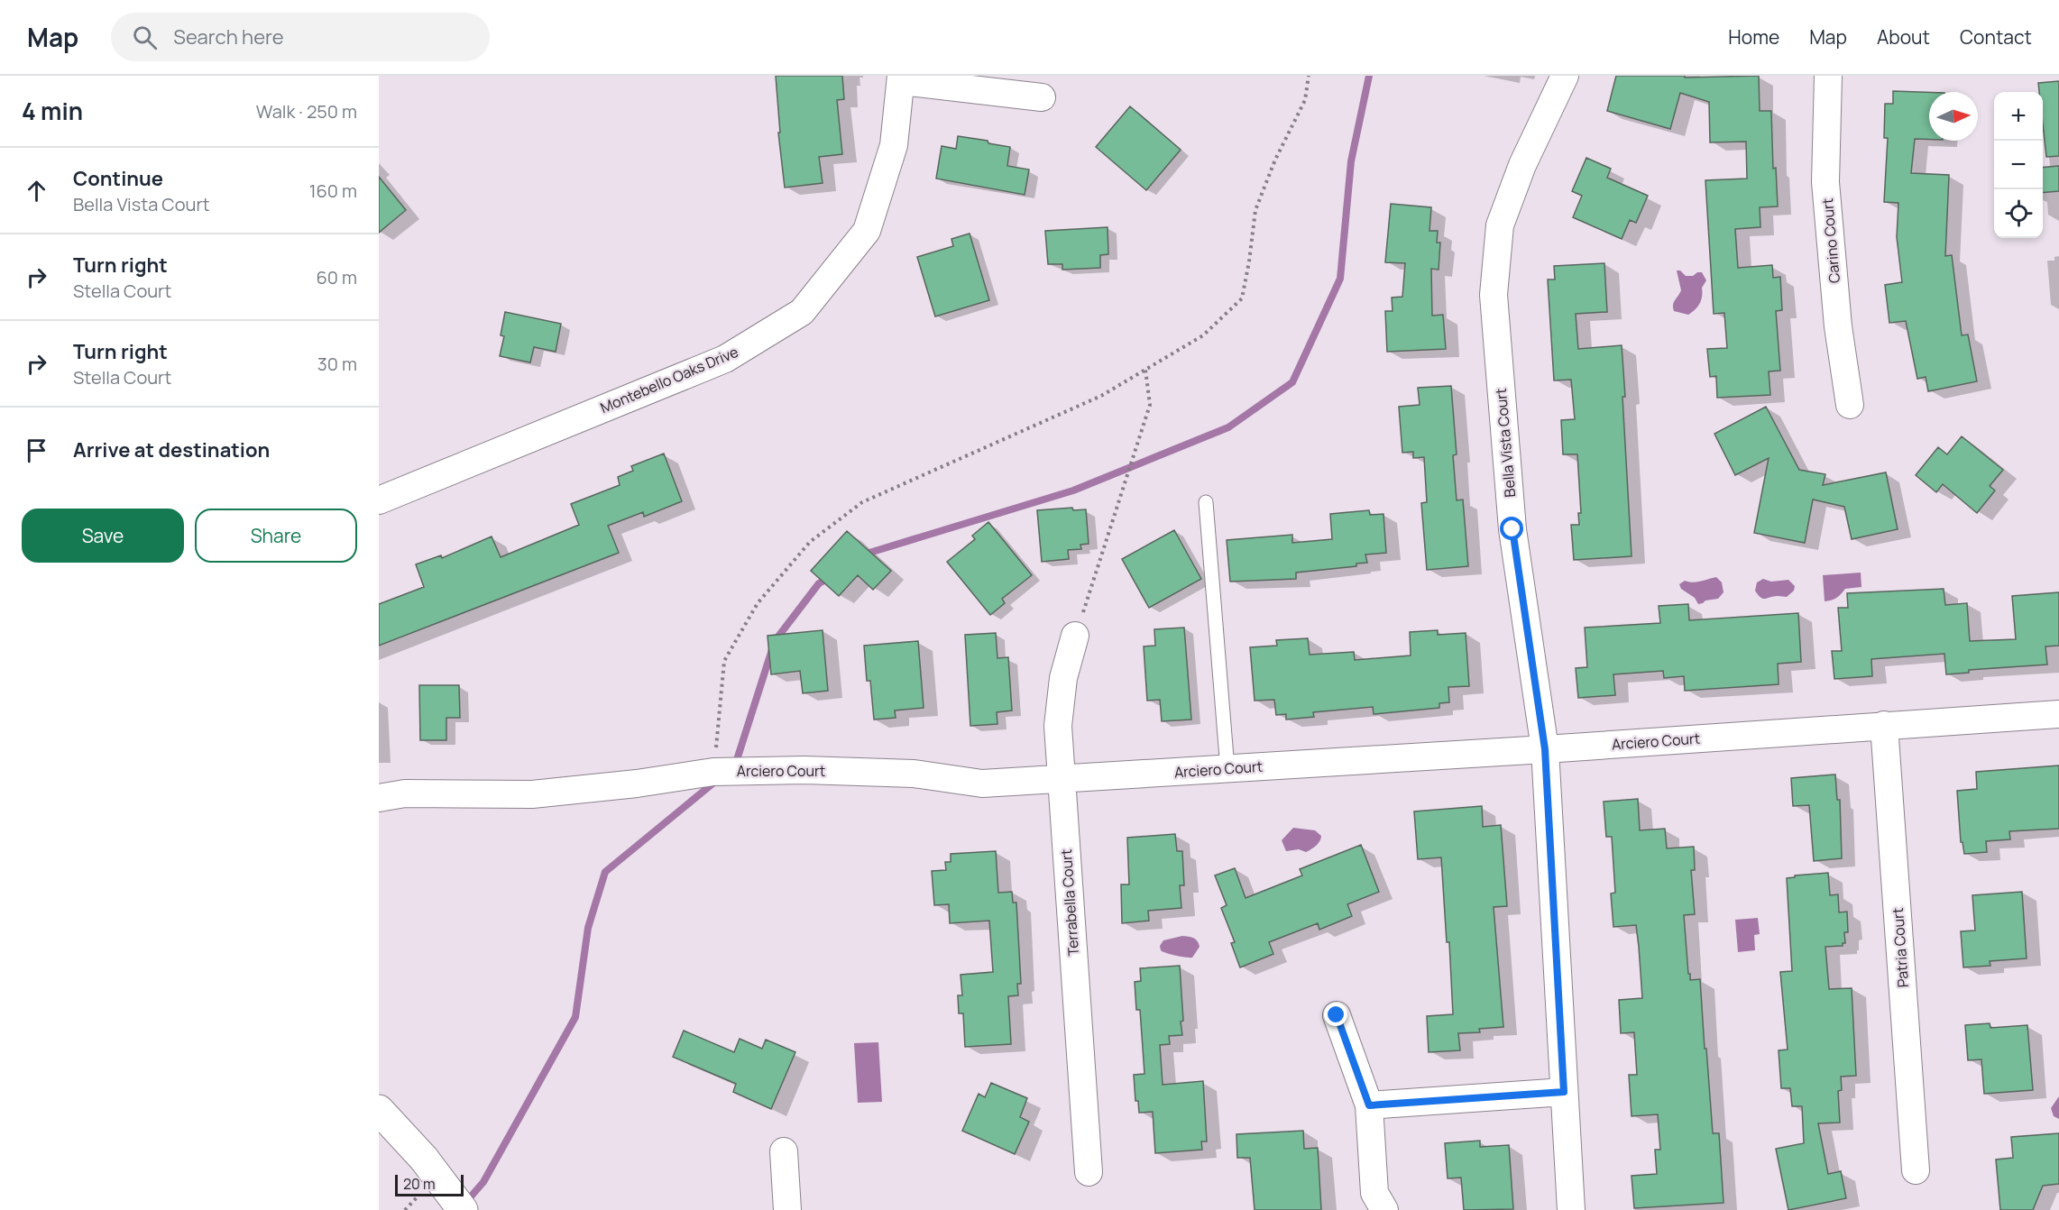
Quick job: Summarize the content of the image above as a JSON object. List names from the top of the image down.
{
  "streets": {
    "street": [
      "Carino Court",
      "Montebello Oaks Drive",
      "Bella Vista Court",
      "Arciero Court",
      "Terrabella Court",
      "Patria Court"
    ]
  },
  "crossings": [
    ["Bella Vista Court", "Arciero Court"],
    ["Arciero Court", "Terrabella Court"],
    ["Arciero Court", "Patria Court"]
  ],
  "scale_bar": "20 m",
  "north": "right",
  "page": {
    "header": "Map",
    "search": "Search here",
    "nav": [
      "Home",
      "Map",
      "About",
      "Contact"
    ],
    "heading": ["4 min", "Walk · 250 m"],
    "map_buttons": ["+", "−"],
    "list": [
      ["Continue", "Bella Vista Court", "160 m"],
      ["Turn right", "Stella Court", "60 m"],
      ["Turn right", "Stella Court", "30 m"],
      "Arrive at destination"
    ],
    "buttons": ["Save", "Share"],
    "scale": "20 m"
  }
}
